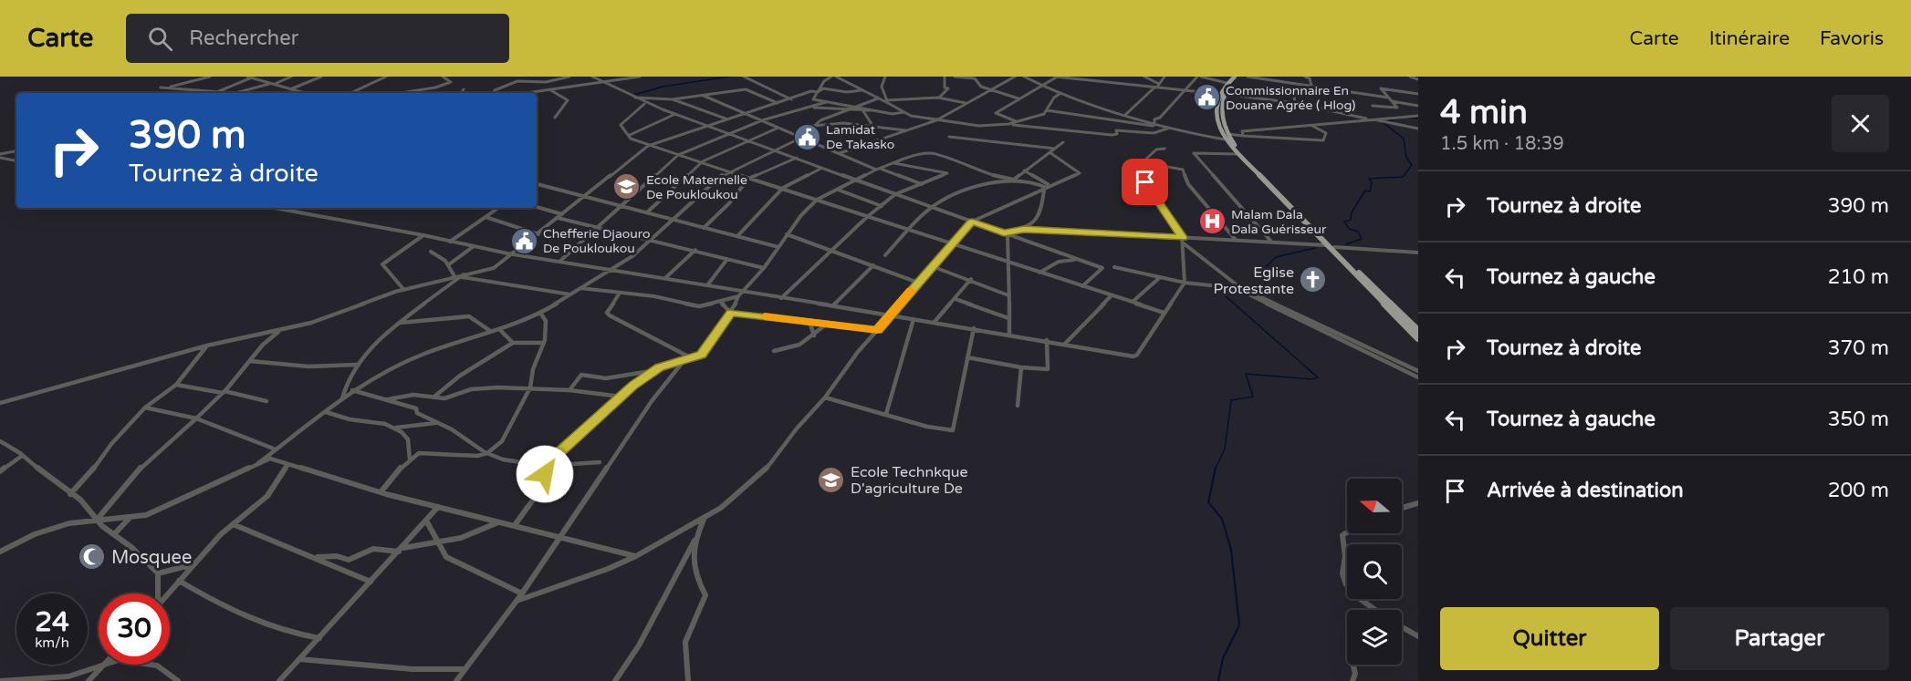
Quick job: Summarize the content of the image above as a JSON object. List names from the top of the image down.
{
  "places": {
    "public building": ["Commissionnaire En Douane Agrée ( Hlog)", "Lamidat De Takasko", "Chefferie Djaouro De Poukloukou"],
    "school or university": ["Ecole Maternelle De Poukloukou", "Ecole Technkque D'agriculture De"],
    "hospital": ["Malam Dala Dala Guérisseur"],
    "church": ["Eglise Protestante"],
    "mosque": ["Mosquee"]
  },
  "north": "left",
  "page": {
    "header": "Carte",
    "search": "Rechercher",
    "nav": ["Carte", "Itinéraire", "Favoris"],
    "heading": ["4 min", "1.5 km · 18:39"],
    "turn": ["390 m", "Tournez à droite"],
    "list": [
      {
        "name": "Tournez à droite",
        "value": "390 m"
      },
      {
        "name": "Tournez à gauche",
        "value": "210 m"
      },
      {
        "name": "Tournez à droite",
        "value": "370 m"
      },
      {
        "name": "Tournez à gauche",
        "value": "350 m"
      },
      {
        "name": "Arrivée à destination",
        "value": "200 m"
      }
    ],
    "speed": "24 km/h",
    "limit": "30",
    "buttons": ["Quitter", "Partager"]
  }
}
